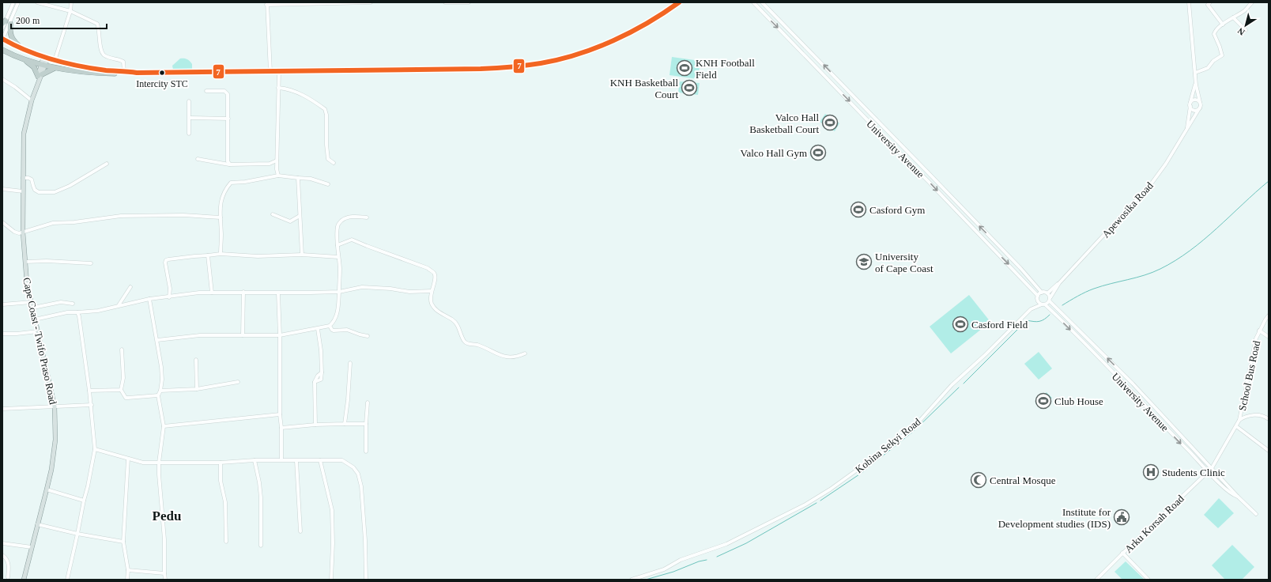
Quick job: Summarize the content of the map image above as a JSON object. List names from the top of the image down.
{
  "streets": {
    "main road": ["Cape Coast - Twifo Praso Road"],
    "street": [
      "University Avenue",
      "Apewosika Road",
      "School Bus Road",
      "Kobina Sekyi Road",
      "Arku Korsah Road"
    ]
  },
  "crossings": [
    ["University Avenue", "Kobina Sekyi Road"],
    ["University Avenue", "Arku Korsah Road"],
    ["School Bus Road", "Arku Korsah Road"]
  ],
  "districts": ["Pedu"],
  "places": {
    "sports": [
      "KNH Football Field",
      "KNH Basketball Court",
      "Valco Hall Basketball Court",
      "Valco Hall Gym",
      "Casford Gym",
      "Casford Field",
      "Club House"
    ],
    "other": ["Intercity STC"],
    "school or university": ["University of Cape Coast"],
    "hospital": ["Students Clinic"],
    "mosque": ["Central Mosque"],
    "public building": ["Institute for Development studies (IDS)"]
  },
  "lines": ["transit line 7"],
  "scale_bar": "200 m",
  "north": "bottom left"
}
